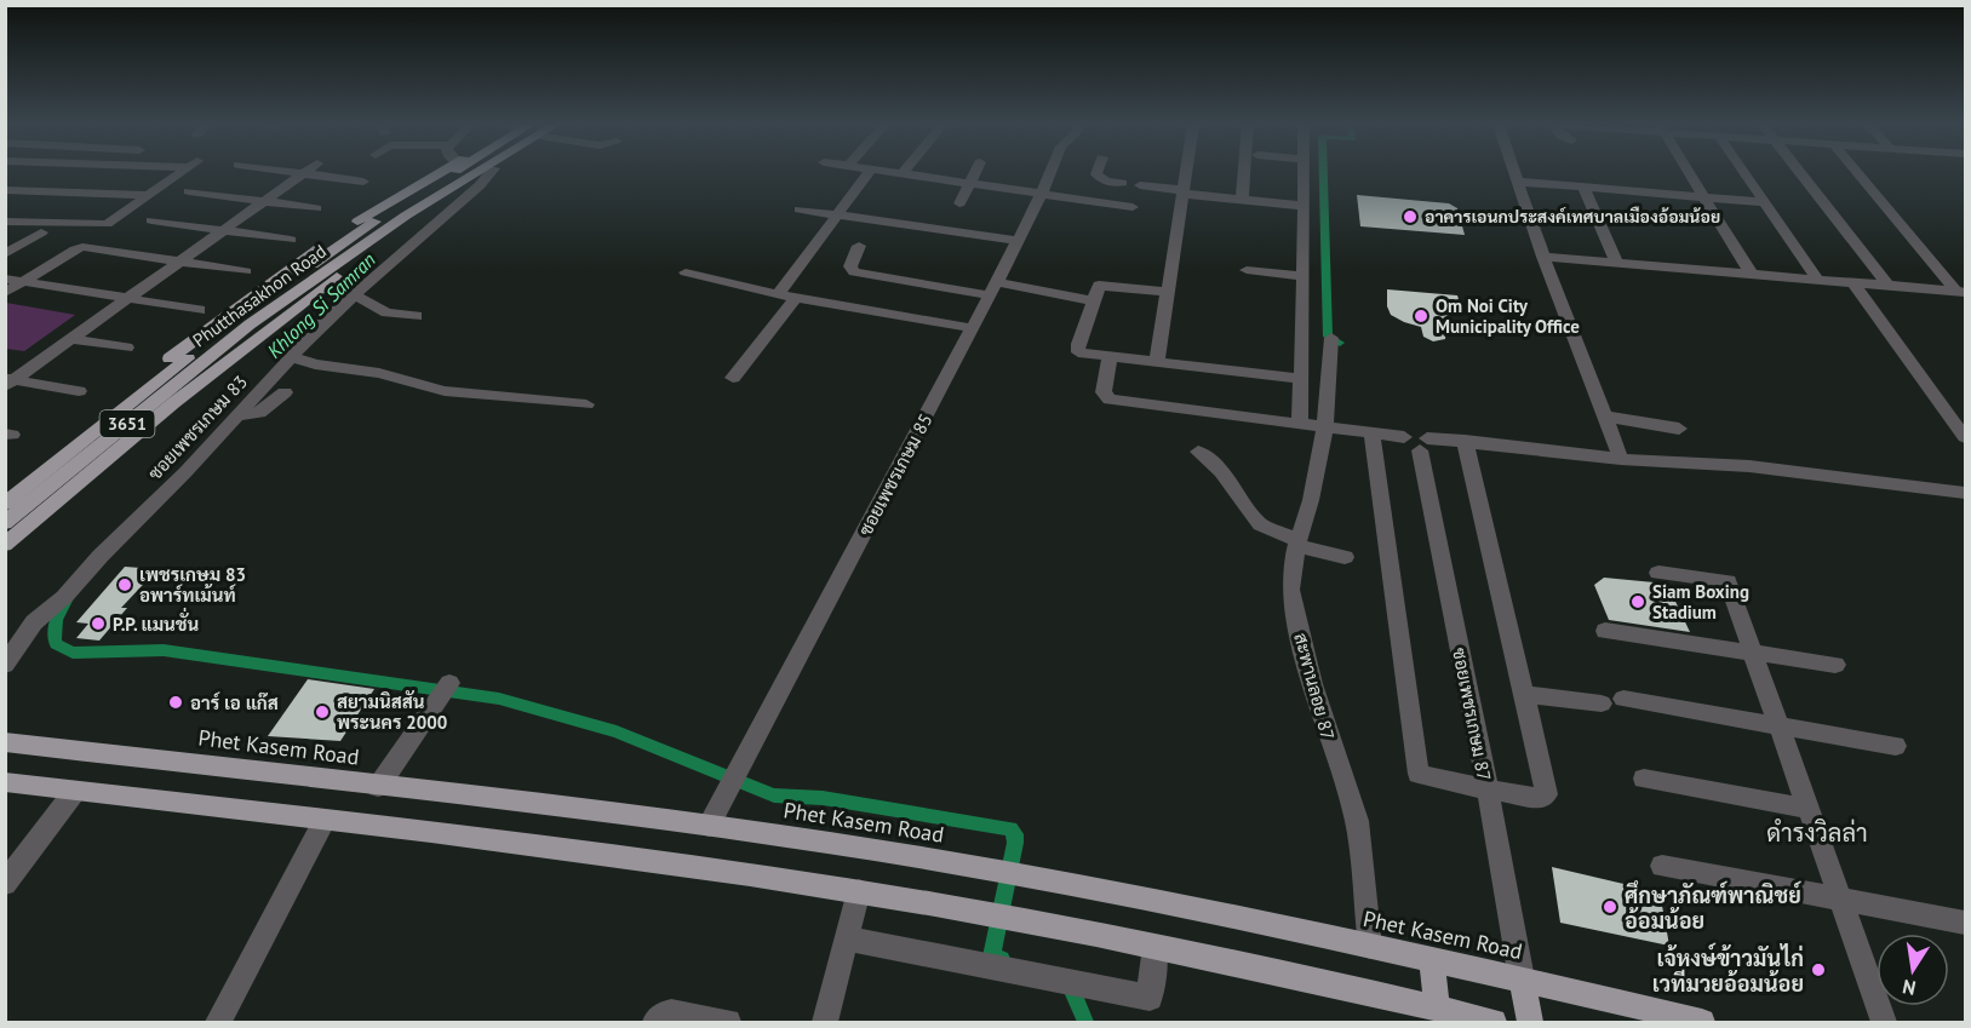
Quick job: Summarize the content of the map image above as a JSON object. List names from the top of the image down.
{
  "streets": {
    "main road": ["Phutthasakhon Road", "3651", "Phet Kasem Road"],
    "street": [
      "ซอยเพชรเกษม 83",
      "ซอยเพชรเกษม 85",
      "สะพานลอย 87",
      "ซอยเพชรเกษม 87"
    ]
  },
  "crossings": [
    ["ซอยเพชรเกษม 85", "Phet Kasem Road"],
    ["สะพานลอย 87", "Phet Kasem Road"],
    ["ซอยเพชรเกษม 87", "Phet Kasem Road"]
  ],
  "districts": ["ดำรงวิลล่า"],
  "water": ["Khlong Si Samran"],
  "places": [
    "อาคารเอนกประสงค์เทศบาลเมืองอ้อมน้อย",
    "Om Noi City Municipality Office",
    "เพชรเกษม 83 อพาร์ทเม้นท์",
    "Siam Boxing Stadium",
    "P.P. แมนชั่น",
    "อาร์ เอ แก๊ส",
    "สยามนิสสัน พระนคร 2000",
    "ศึกษาภัณฑ์พาณิชย์ อ้อมน้อย",
    "เจ้หงษ์ข้าวมันไก่ เวทีมวยอ้อมน้อย"
  ],
  "north": "bottom"
}
